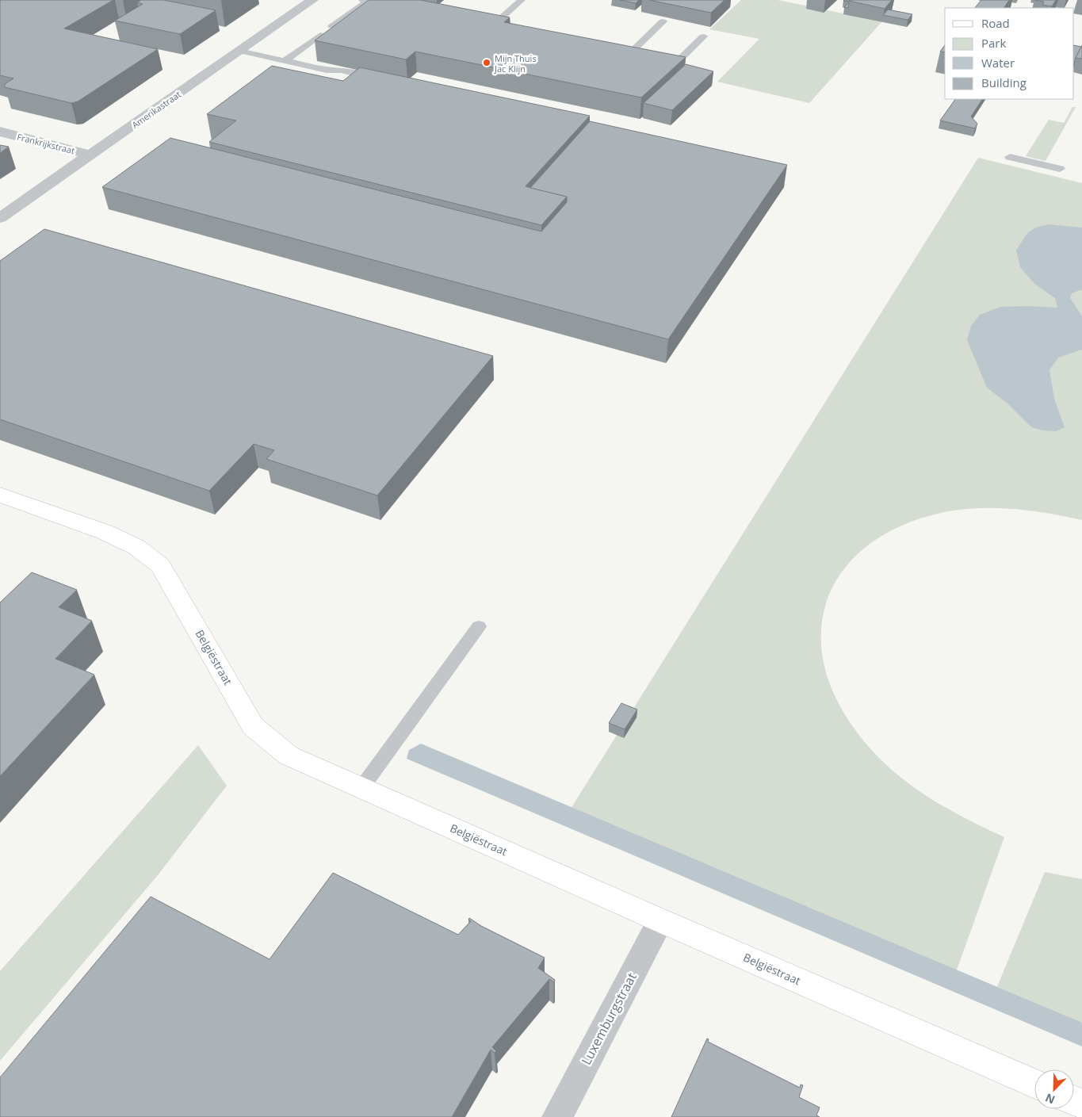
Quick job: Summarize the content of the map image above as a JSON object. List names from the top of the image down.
{
  "streets": {
    "main road": ["Belgiëstraat"],
    "street": ["Amerikastraat", "Frankrijkstraat", "Luxemburgstraat"]
  },
  "crossings": [
    ["Amerikastraat", "Frankrijkstraat"],
    ["Belgiëstraat", "Luxemburgstraat"]
  ],
  "places": ["Mijn Thuis Jac Klijn"],
  "legend": [
    "Road",
    "Park",
    "Water",
    "Building"
  ],
  "north": "bottom left"
}
